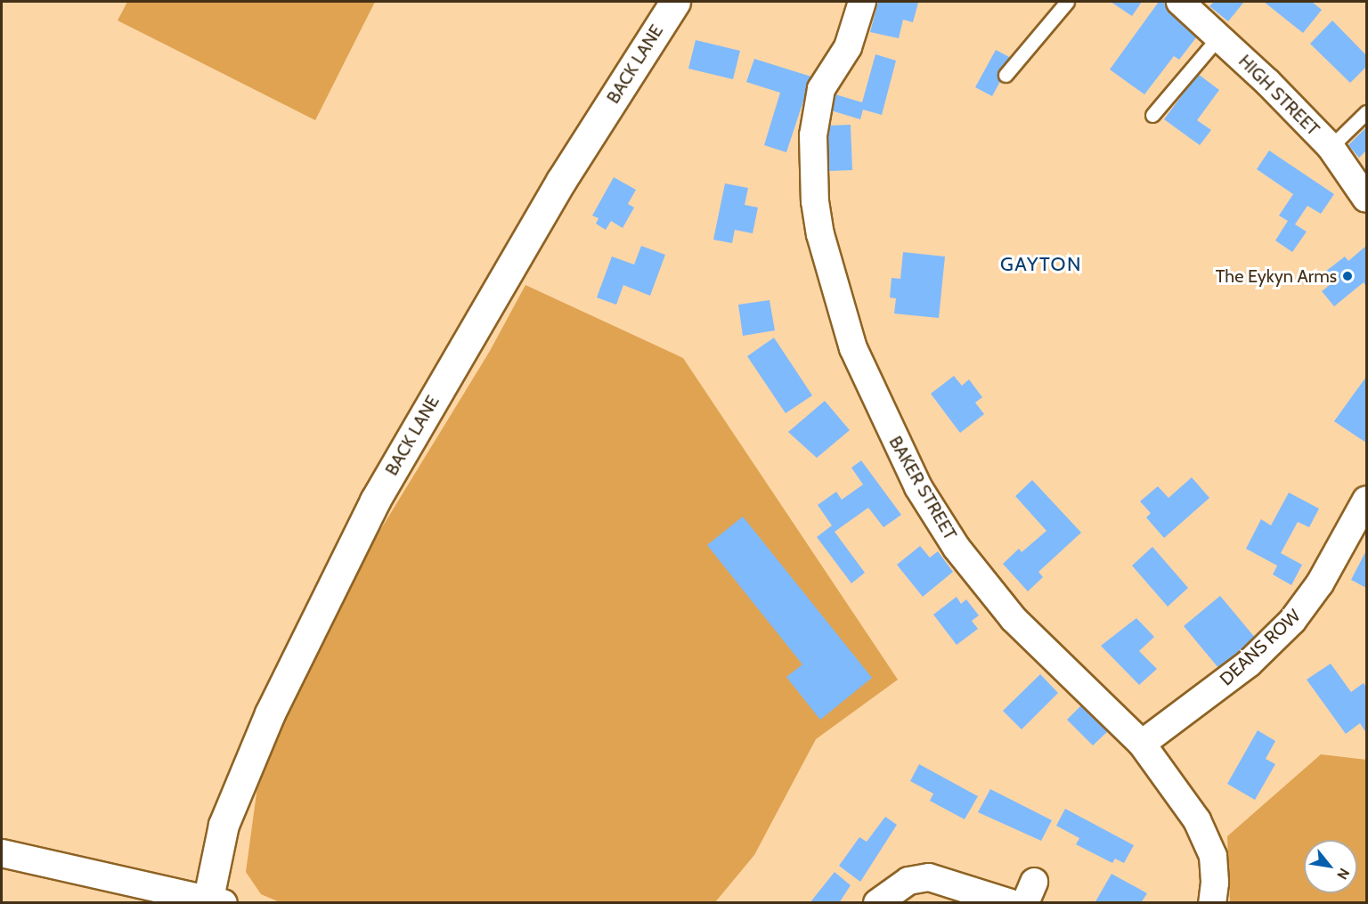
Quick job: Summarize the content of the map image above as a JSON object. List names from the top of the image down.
{
  "streets": {
    "street": [
      "BACK LANE",
      "HIGH STREET",
      "BAKER STREET",
      "DEANS ROW"
    ]
  },
  "crossings": [
    ["BAKER STREET", "DEANS ROW"]
  ],
  "districts": ["GAYTON"],
  "places": ["The Eykyn Arms"],
  "north": "bottom right"
}
